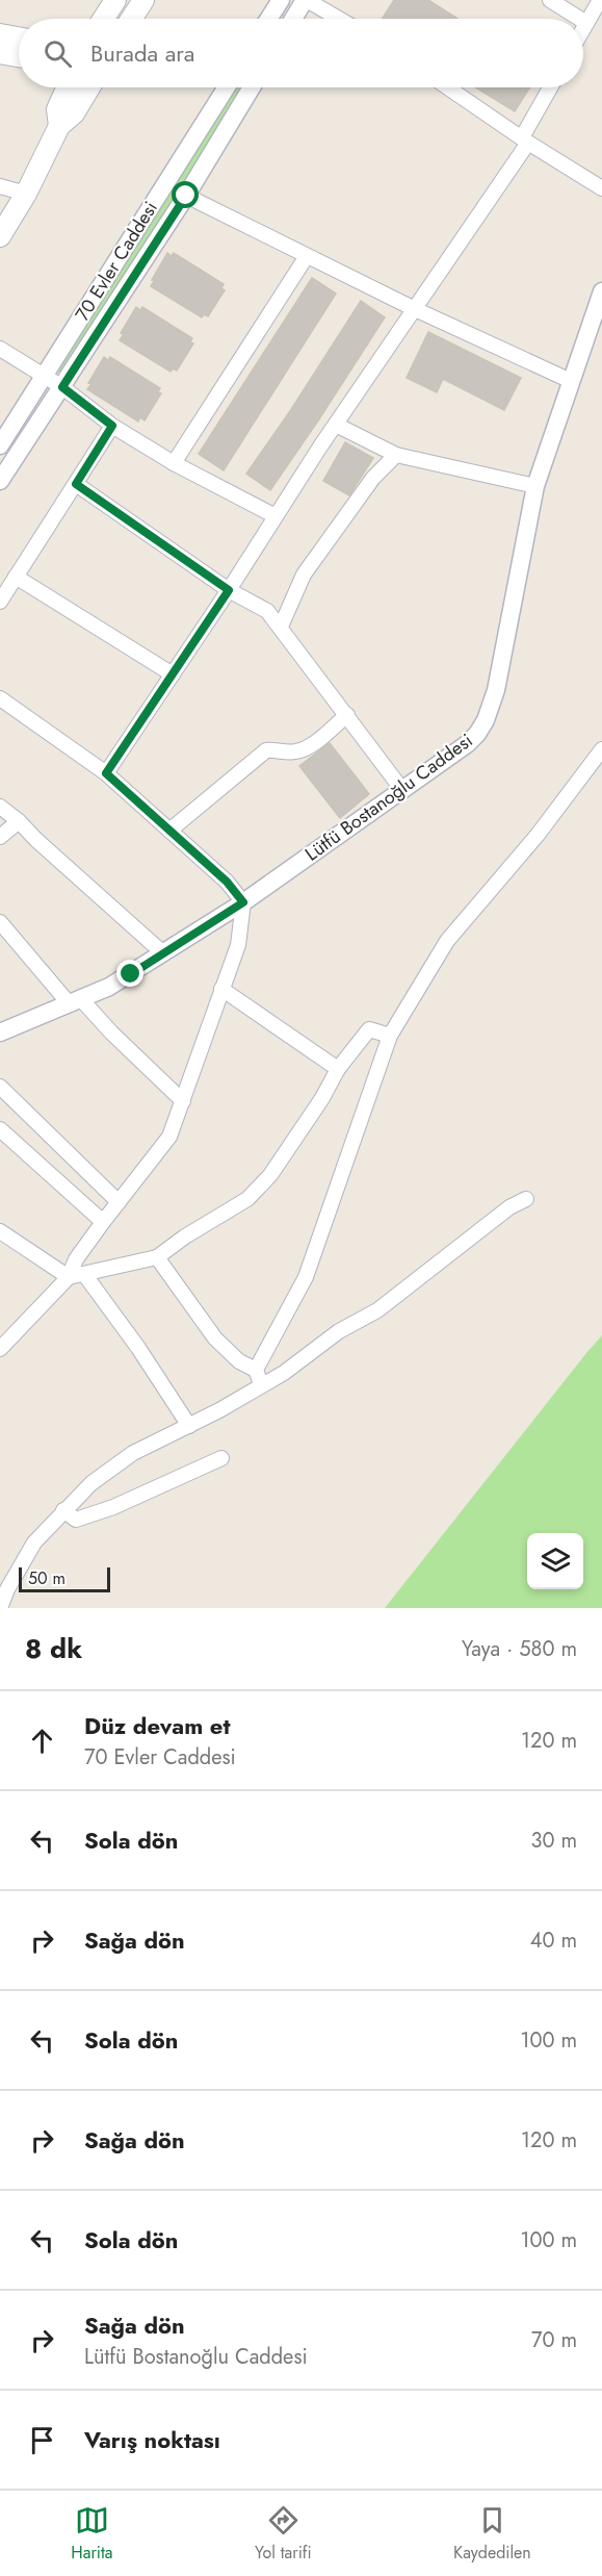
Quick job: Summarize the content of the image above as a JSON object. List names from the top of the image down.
{
  "streets": {
    "street": ["70 Evler Caddesi", "Lütfü Bostanoğlu Caddesi"]
  },
  "scale_bar": "50 m",
  "page": {
    "search": "Burada ara",
    "scale": "50 m",
    "heading": ["8 dk", "Yaya · 580 m"],
    "list": [
      ["Düz devam et", "70 Evler Caddesi", "120 m"],
      ["Sola dön", "30 m"],
      ["Sağa dön", "40 m"],
      ["Sola dön", "100 m"],
      ["Sağa dön", "120 m"],
      ["Sola dön", "100 m"],
      ["Sağa dön", "Lütfü Bostanoğlu Caddesi", "70 m"],
      "Varış noktası"
    ],
    "nav": ["Harita", "Yol tarifi", "Kaydedilen"]
  }
}
